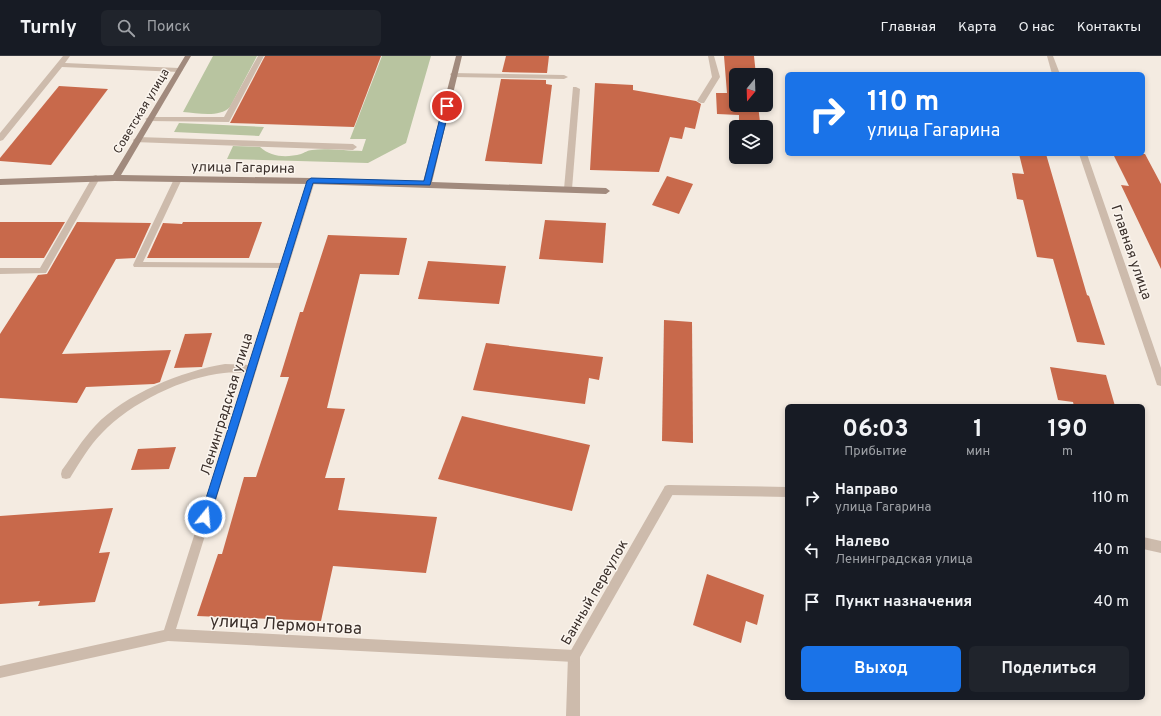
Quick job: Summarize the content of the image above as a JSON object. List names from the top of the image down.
{
  "streets": {
    "street": [
      "Советская улица",
      "улица Гагарина",
      "Главная улица",
      "Ленинградская улица",
      "Банный переулок",
      "улица Лермонтова"
    ]
  },
  "crossings": [
    ["Советская улица", "улица Гагарина"],
    ["улица Гагарина", "Ленинградская улица"],
    ["Ленинградская улица", "улица Лермонтова"],
    ["Банный переулок", "улица Лермонтова"]
  ],
  "north": "bottom",
  "page": {
    "header": "Turnly",
    "search": "Поиск",
    "nav": [
      "Главная",
      "Карта",
      "О нас",
      "Контакты"
    ],
    "turn": ["110 m", "улица Гагарина"],
    "eta": [
      "06:03",
      "Прибытие",
      "1",
      "мин",
      "190",
      "m"
    ],
    "list": [
      {
        "name": "Направо",
        "note": "улица Гагарина",
        "value": "110 m"
      },
      {
        "name": "Налево",
        "note": "Ленинградская улица",
        "value": "40 m"
      },
      {
        "name": "Пункт назначения",
        "value": "40 m"
      }
    ],
    "buttons": ["Выход", "Поделиться"]
  }
}
